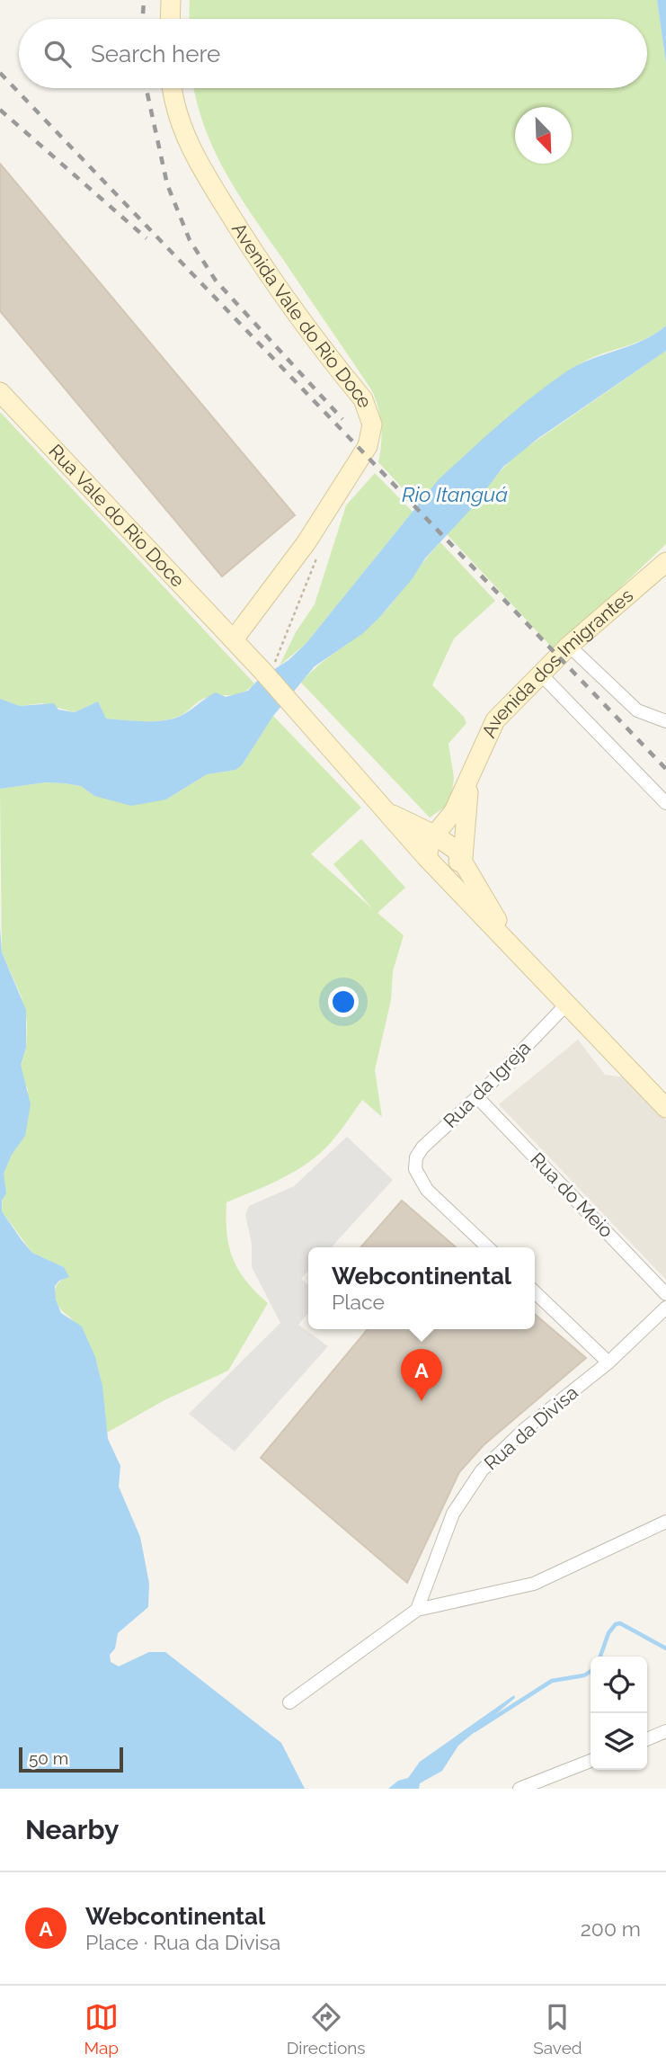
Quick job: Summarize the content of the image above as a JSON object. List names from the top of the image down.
{
  "streets": {
    "street": [
      "Avenida Vale do Rio Doce",
      "Rua Vale do Rio Doce",
      "Avenida dos Imigrantes",
      "Rua da Igreja",
      "Rua do Meio",
      "Rua da Divisa"
    ]
  },
  "crossings": [
    ["Avenida Vale do Rio Doce", "Rua Vale do Rio Doce"],
    ["Rua Vale do Rio Doce", "Avenida dos Imigrantes"],
    ["Rua da Igreja", "Rua do Meio"]
  ],
  "water": ["Rio Itanguá"],
  "scale_bar": "50 m",
  "north": "bottom right",
  "page": {
    "search": "Search here",
    "popup": ["Webcontinental", "Place"],
    "pins": "A",
    "scale": "50 m",
    "heading": "Nearby",
    "list": [
      {
        "mark": "A",
        "name": "Webcontinental",
        "note": "Place · Rua da Divisa",
        "value": "200 m"
      }
    ],
    "nav": ["Map", "Directions", "Saved"]
  }
}
